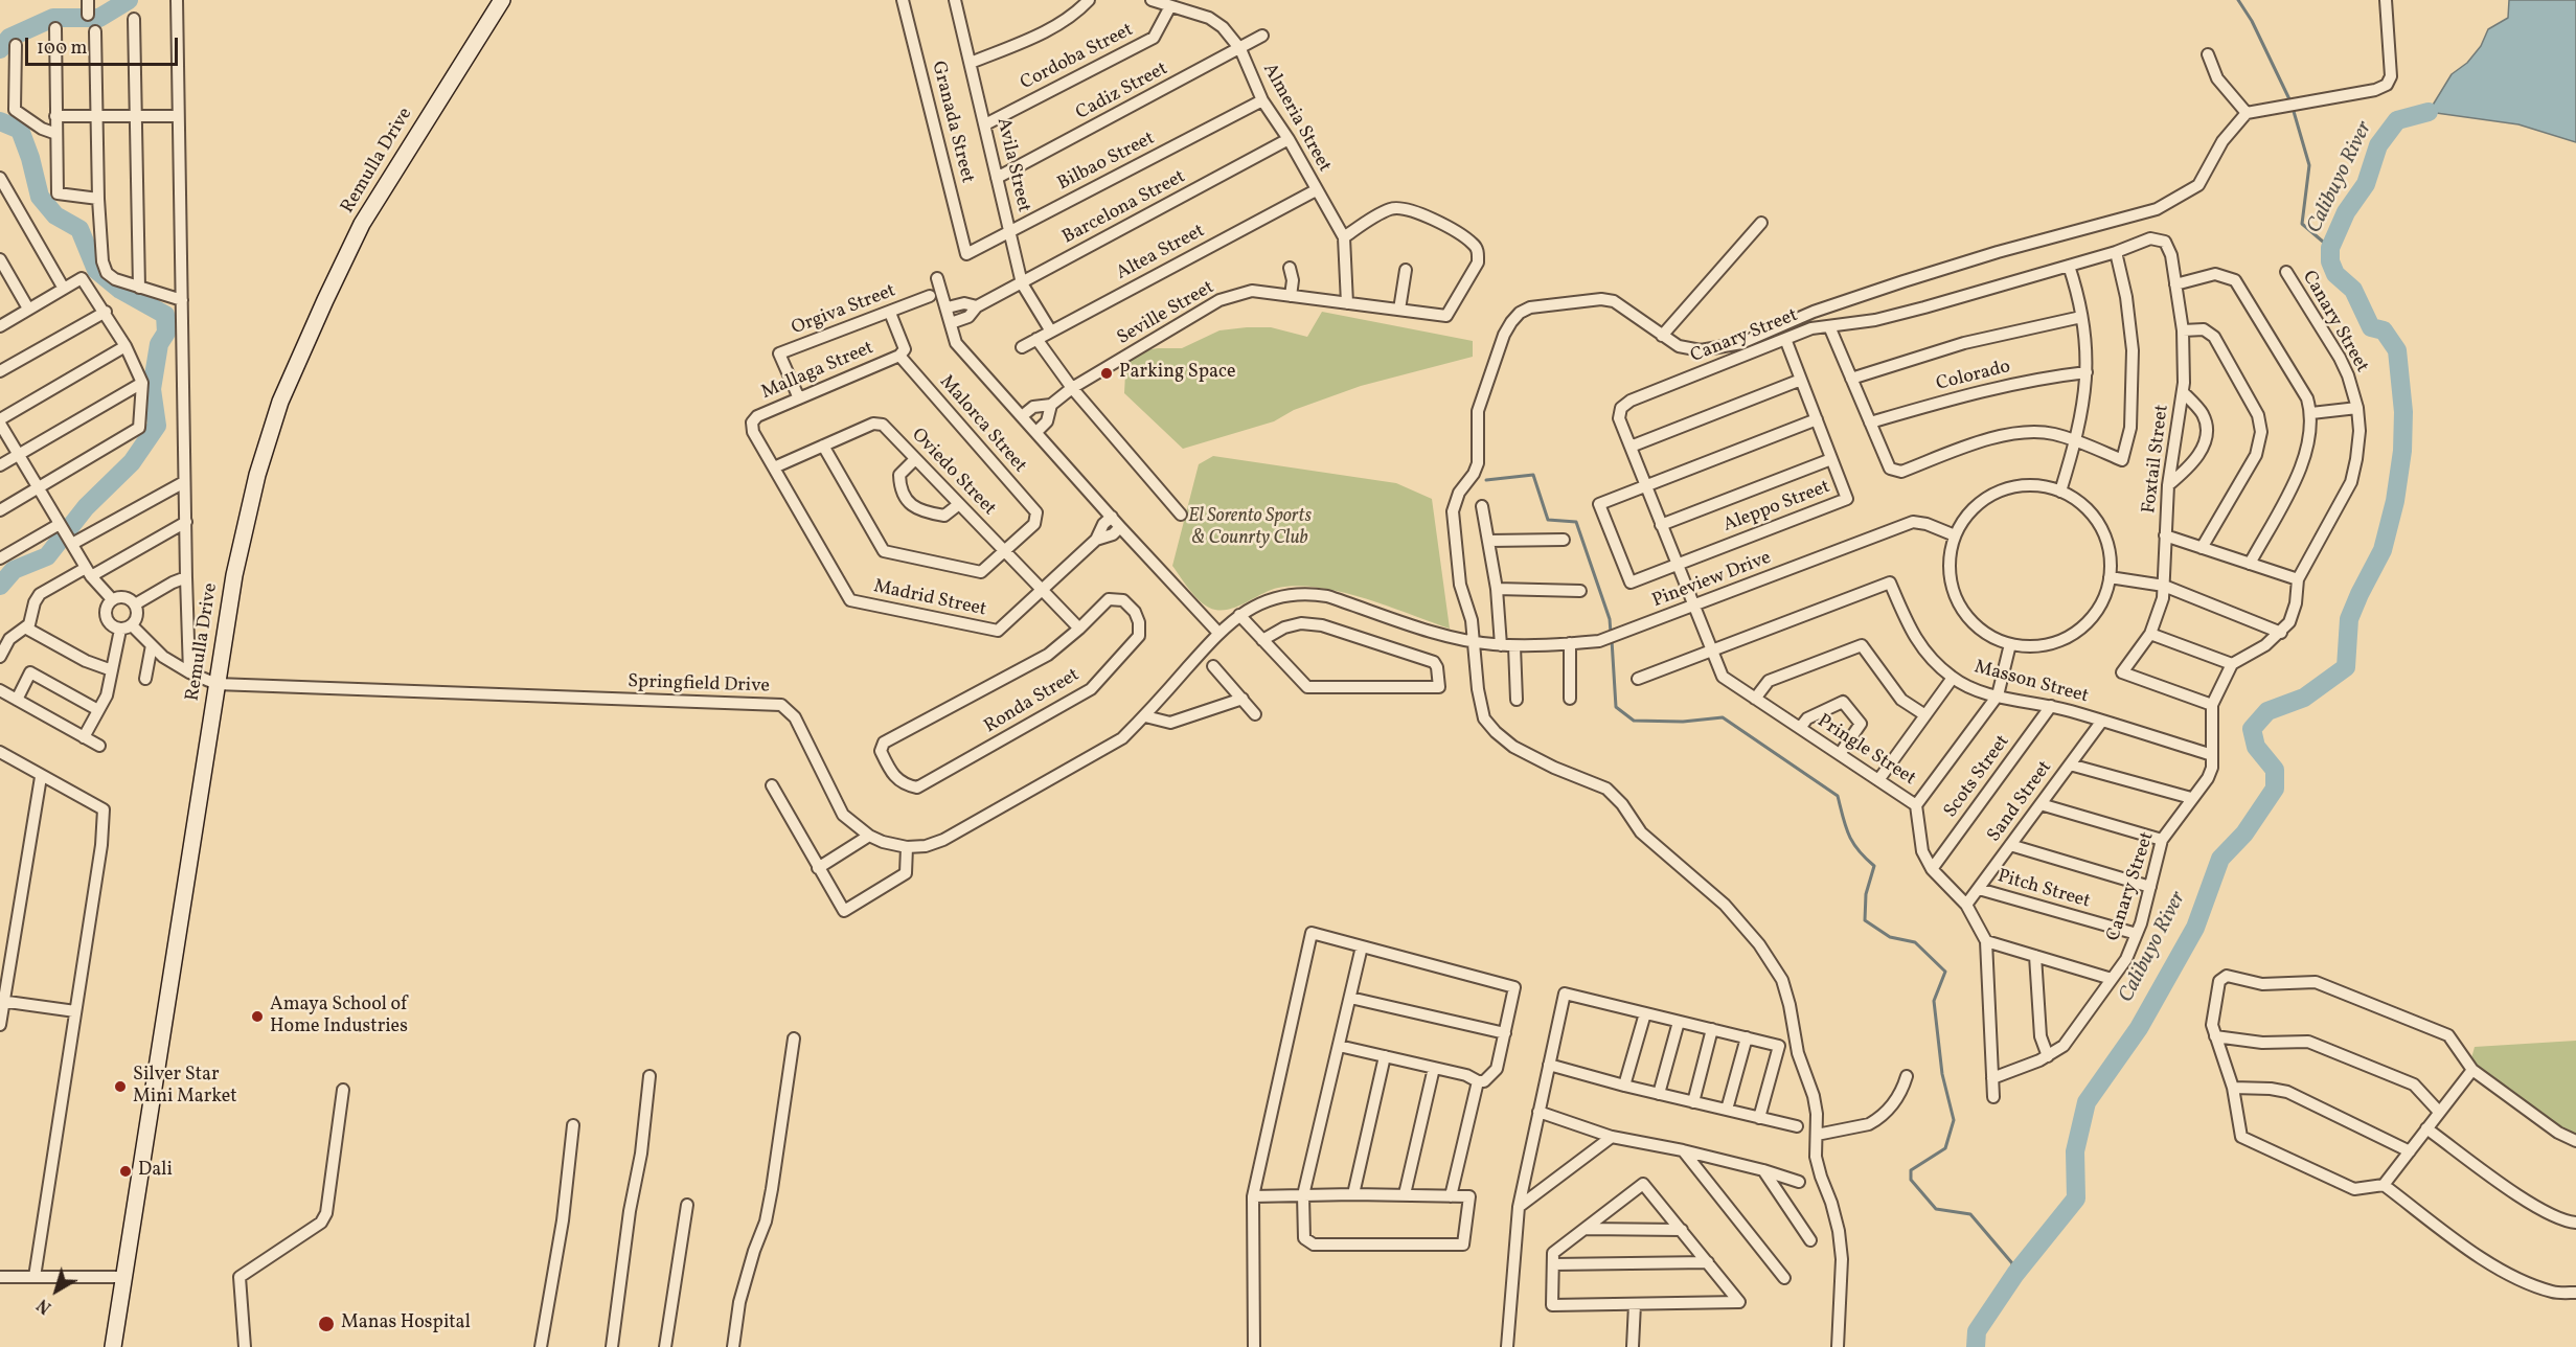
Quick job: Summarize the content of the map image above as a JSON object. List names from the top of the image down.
{
  "streets": {
    "main road": ["Remulla Drive"],
    "street": [
      "Cordoba Street",
      "Cadiz Street",
      "Almeria Street",
      "Granada Street",
      "Bilbao Street",
      "Avila Street",
      "Barcelona Street",
      "Altea Street",
      "Orgiva Street",
      "Seville Street",
      "Canary Street",
      "Mallaga Street",
      "Colorado",
      "Malorca Street",
      "Foxtail Street",
      "Oviedo Street",
      "Aleppo Street",
      "Pineview Drive",
      "Madrid Street",
      "Masson Street",
      "Springfield Drive",
      "Ronda Street",
      "Pringle Street",
      "Scots Street",
      "Sand Street",
      "Pitch Street"
    ]
  },
  "crossings": [
    ["Cordoba Street", "Almeria Street"],
    ["Cordoba Street", "Avila Street"],
    ["Cadiz Street", "Almeria Street"],
    ["Cadiz Street", "Avila Street"],
    ["Almeria Street", "Bilbao Street"],
    ["Almeria Street", "Barcelona Street"],
    ["Almeria Street", "Altea Street"],
    ["Almeria Street", "Seville Street"],
    ["Granada Street", "Bilbao Street"],
    ["Remulla Drive", "Springfield Drive"],
    ["Bilbao Street", "Avila Street"],
    ["Avila Street", "Barcelona Street"],
    ["Avila Street", "Altea Street"],
    ["Orgiva Street", "Mallaga Street"],
    ["Canary Street", "Foxtail Street"],
    ["Canary Street", "Aleppo Street"],
    ["Canary Street", "Pineview Drive"],
    ["Canary Street", "Masson Street"],
    ["Canary Street", "Pringle Street"],
    ["Canary Street", "Pitch Street"],
    ["Mallaga Street", "Malorca Street"],
    ["Mallaga Street", "Madrid Street"],
    ["Malorca Street", "Oviedo Street"],
    ["Oviedo Street", "Madrid Street"],
    ["Oviedo Street", "Ronda Street"],
    ["Pineview Drive", "Springfield Drive"],
    ["Pineview Drive", "Pringle Street"],
    ["Masson Street", "Pringle Street"],
    ["Masson Street", "Scots Street"],
    ["Masson Street", "Sand Street"],
    ["Pringle Street", "Scots Street"],
    ["Pringle Street", "Sand Street"],
    ["Sand Street", "Pitch Street"]
  ],
  "water": ["Calibuyo River"],
  "parks": ["El Sorento Sports & Counrty Club"],
  "places": [
    "Parking Space",
    "Amaya School of Home Industries",
    "Silver Star Mini Market",
    "Dali",
    "Manas Hospital"
  ],
  "scale_bar": "100 m",
  "north": "bottom left"
}
